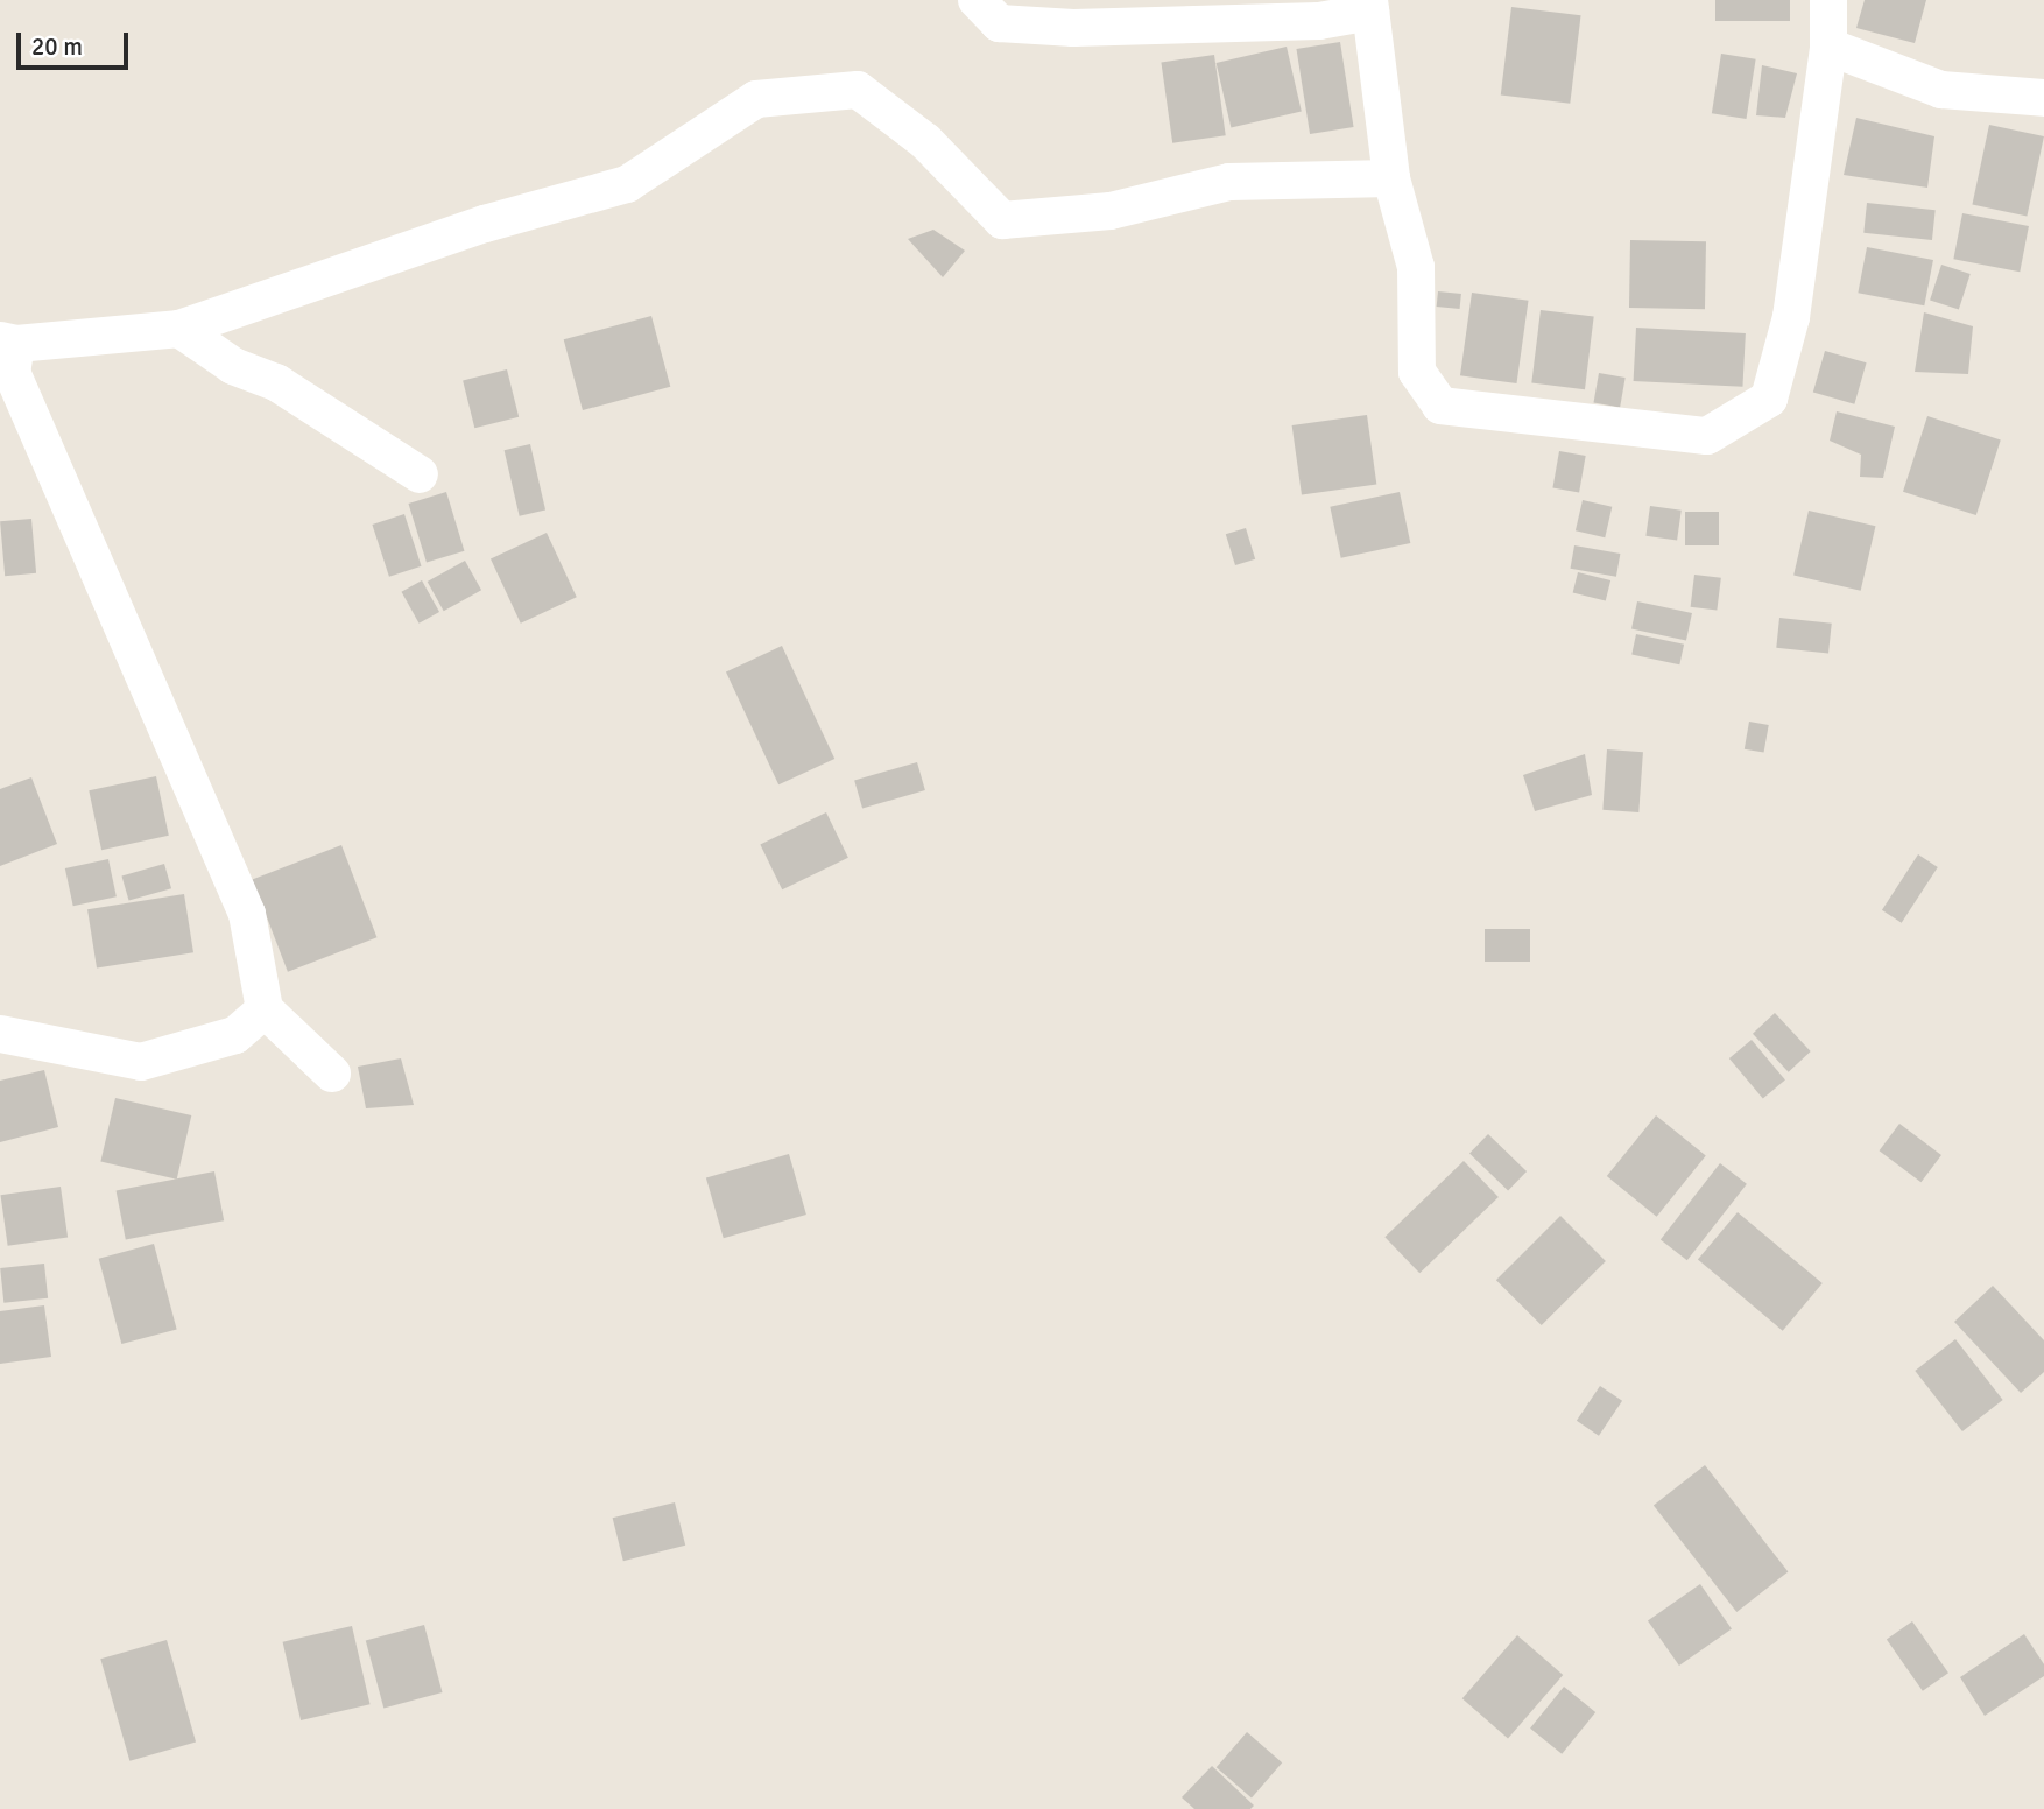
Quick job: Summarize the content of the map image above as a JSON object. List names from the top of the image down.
{
  "scale_bar": "20 m"
}
